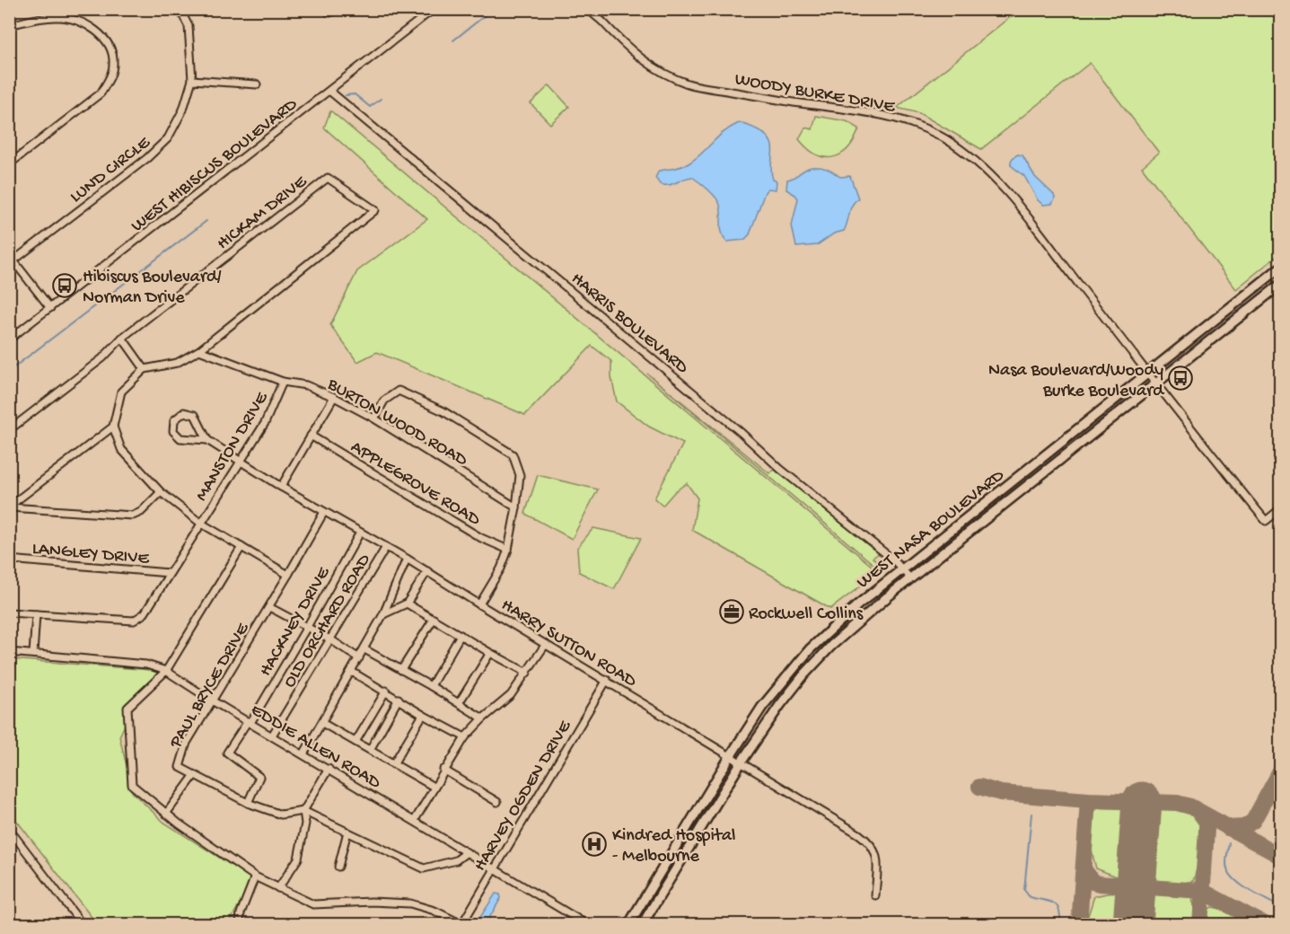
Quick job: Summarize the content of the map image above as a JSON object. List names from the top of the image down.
{
  "streets": {
    "main road": ["WEST NASA BOULEVARD"],
    "street": [
      "WOODY BURKE DRIVE",
      "WEST HIBISCUS BOULEVARD",
      "LUND CIRCLE",
      "HICKAM DRIVE",
      "HARRIS BOULEVARD",
      "BURTON WOOD ROAD",
      "MANSTON DRIVE",
      "APPLEGROVE ROAD",
      "LANGLEY DRIVE",
      "OLD ORCHARD ROAD",
      "HACKNEY DRIVE",
      "HARRY SUTTON ROAD",
      "PAUL BRYCE DRIVE",
      "EDDIE ALLEN ROAD",
      "HARVEY OGDEN DRIVE"
    ]
  },
  "crossings": [
    ["WOODY BURKE DRIVE", "WEST NASA BOULEVARD"],
    ["WEST HIBISCUS BOULEVARD", "HARRIS BOULEVARD"],
    ["HICKAM DRIVE", "BURTON WOOD ROAD"],
    ["HARRIS BOULEVARD", "WEST NASA BOULEVARD"],
    ["BURTON WOOD ROAD", "MANSTON DRIVE"],
    ["MANSTON DRIVE", "LANGLEY DRIVE"],
    ["MANSTON DRIVE", "HARRY SUTTON ROAD"],
    ["WEST NASA BOULEVARD", "HARRY SUTTON ROAD"],
    ["OLD ORCHARD ROAD", "HARRY SUTTON ROAD"],
    ["OLD ORCHARD ROAD", "EDDIE ALLEN ROAD"],
    ["HACKNEY DRIVE", "HARRY SUTTON ROAD"],
    ["HACKNEY DRIVE", "EDDIE ALLEN ROAD"],
    ["HARRY SUTTON ROAD", "PAUL BRYCE DRIVE"],
    ["HARRY SUTTON ROAD", "HARVEY OGDEN DRIVE"],
    ["PAUL BRYCE DRIVE", "EDDIE ALLEN ROAD"],
    ["EDDIE ALLEN ROAD", "HARVEY OGDEN DRIVE"]
  ],
  "places": {
    "bus stop": ["Hibiscus Boulevard/ Norman Drive", "Nasa Boulevard/Woody Burke Boulevard"],
    "office": ["Rockwell Collins"],
    "hospital": ["Kindred Hospital - Melbourne"]
  }
}
